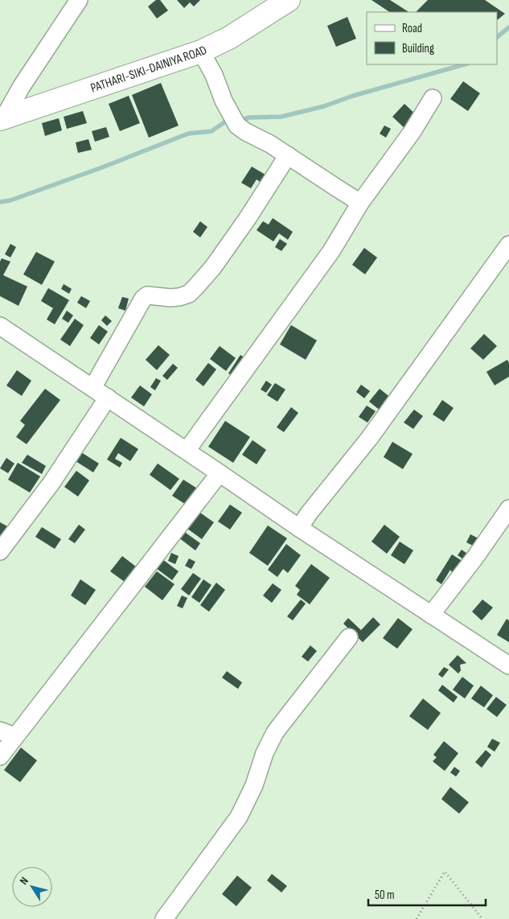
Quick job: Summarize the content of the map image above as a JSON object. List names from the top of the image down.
{
  "streets": {
    "main road": ["PATHARI-SIKI-DAINIYA ROAD"]
  },
  "legend": ["Road", "Building"],
  "scale_bar": "50 m",
  "north": "top left"
}
